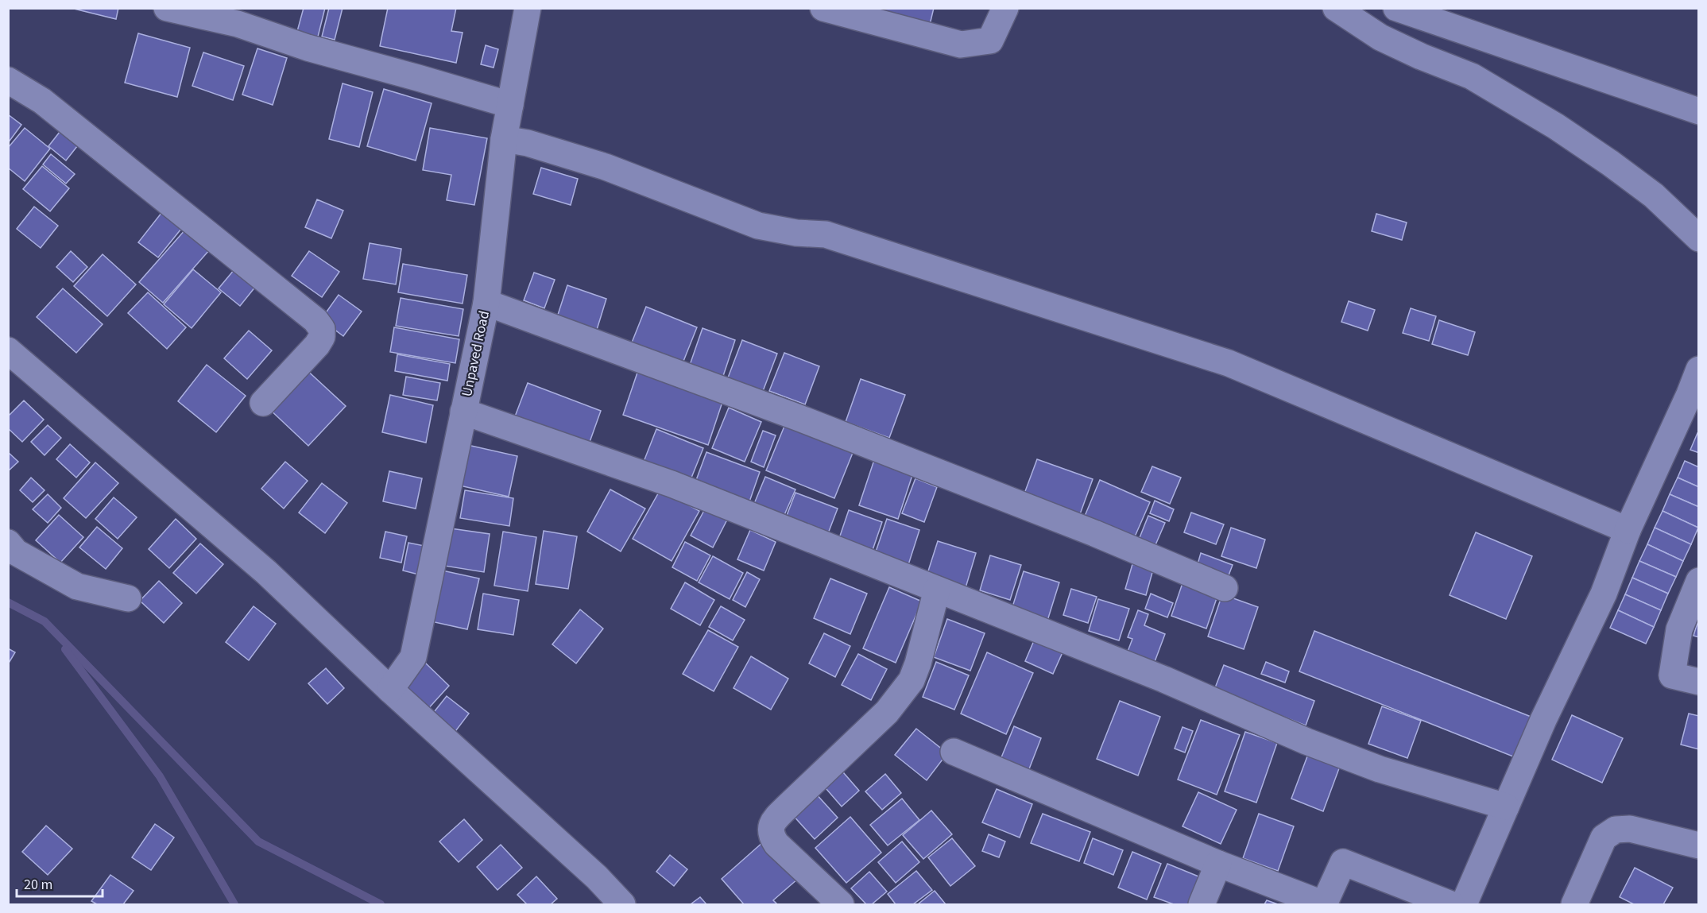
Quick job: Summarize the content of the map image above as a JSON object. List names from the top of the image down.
{
  "streets": {
    "street": ["Unpaved Road"]
  },
  "scale_bar": "20 m"
}
